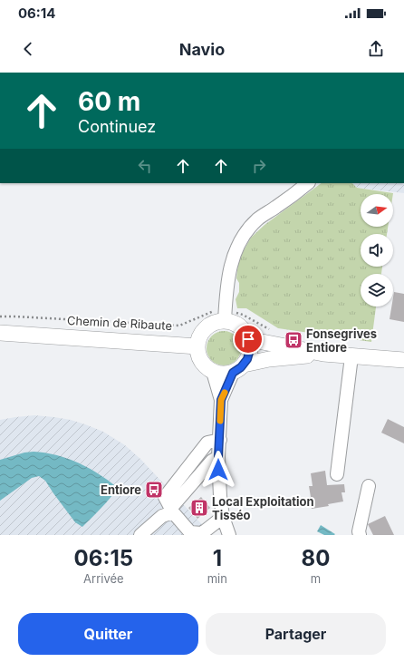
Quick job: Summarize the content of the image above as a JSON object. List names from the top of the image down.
{
  "streets": {
    "main road": ["Chemin de Ribaute"]
  },
  "places": {
    "bus stop": ["Fonsegrives Entiore", "Entiore"],
    "building": ["Local Exploitation Tisséo"]
  },
  "north": "right",
  "page": {
    "status": "06:14",
    "header": "Navio",
    "turn": ["60 m", "Continuez"],
    "eta": [
      "06:15",
      "Arrivée",
      "1",
      "min",
      "80",
      "m"
    ],
    "buttons": ["Quitter", "Partager"]
  }
}
